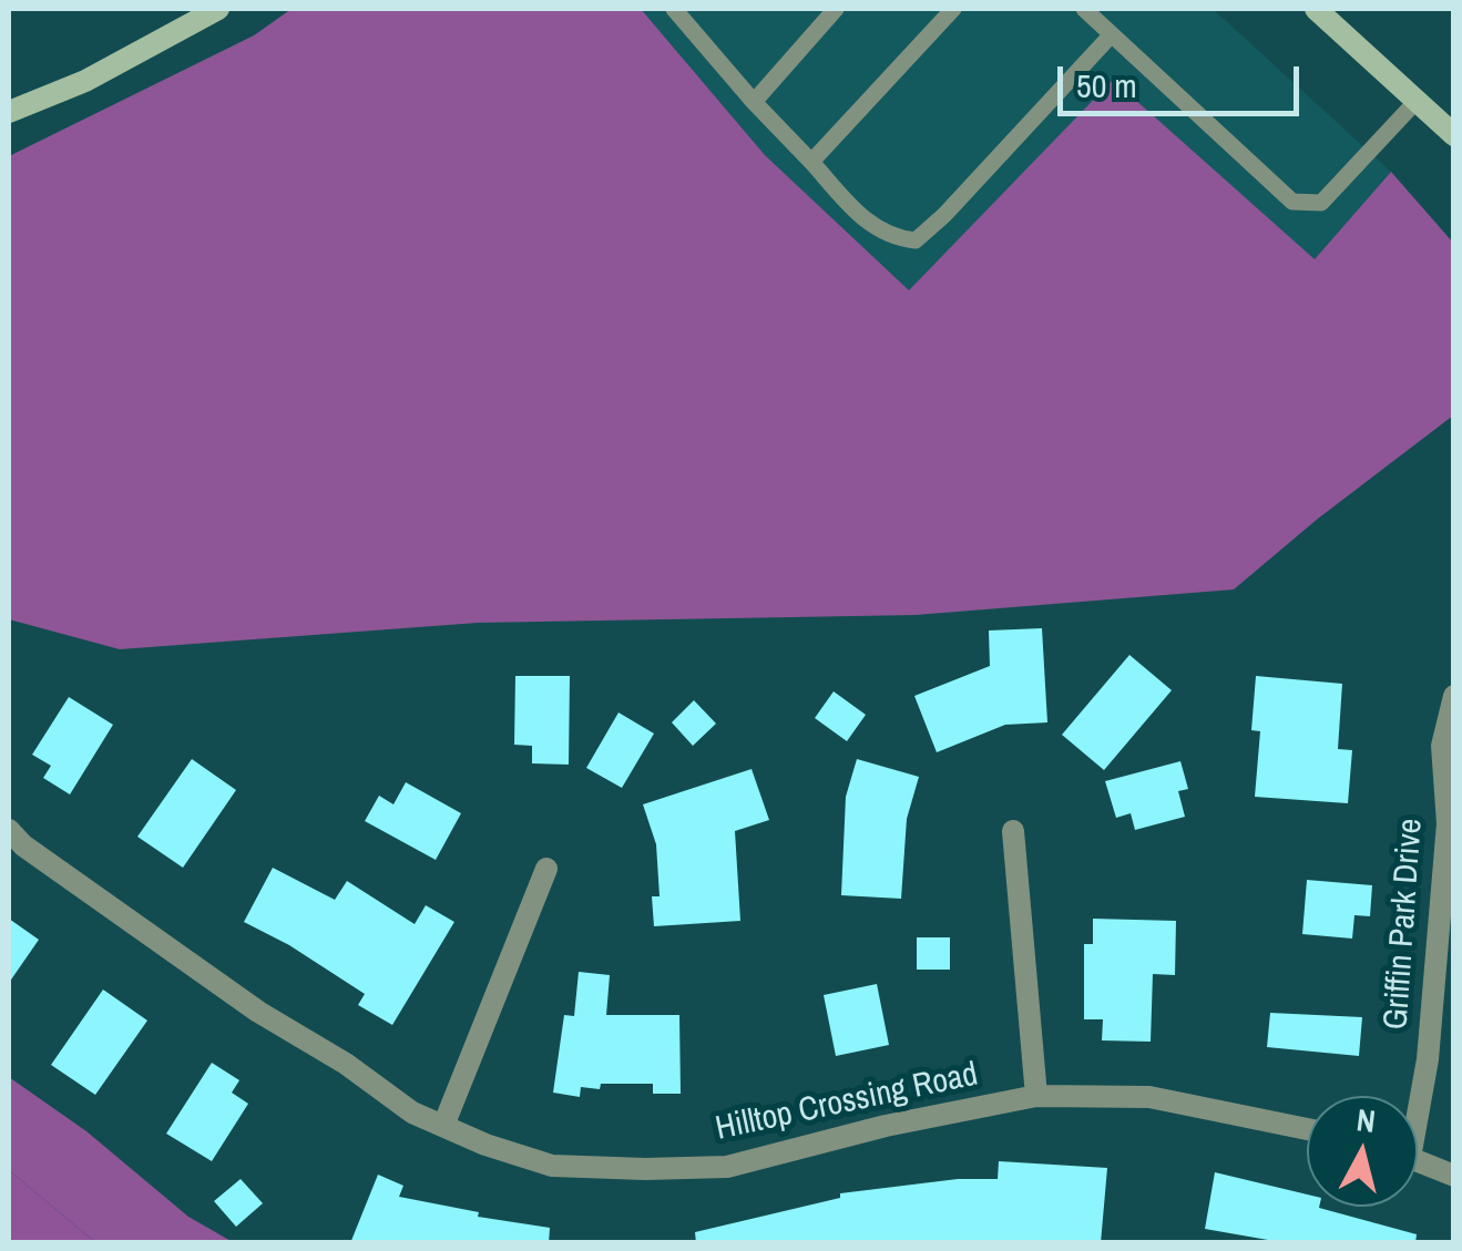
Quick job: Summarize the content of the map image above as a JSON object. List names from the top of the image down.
{
  "streets": {
    "street": ["Griffin Park Drive", "Hilltop Crossing Road"]
  },
  "scale_bar": "50 m",
  "north": "top"
}
